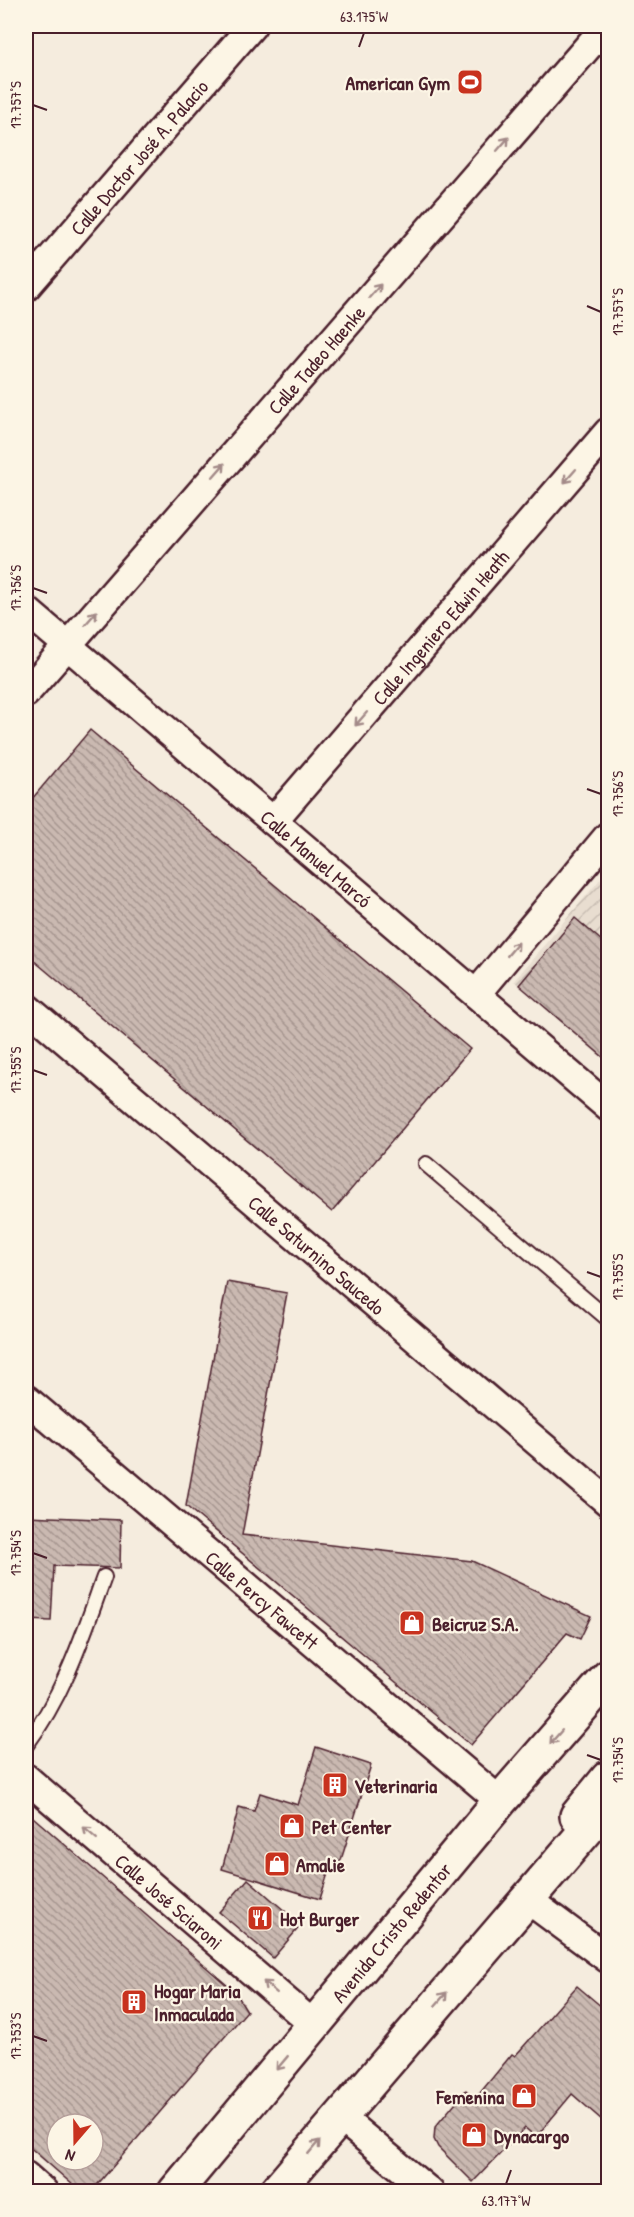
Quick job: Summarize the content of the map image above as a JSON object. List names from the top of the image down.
{
  "streets": {
    "main road": ["Avenida Cristo Redentor"],
    "street": [
      "Calle Doctor José A. Palacio",
      "Calle Tadeo Haenke",
      "Calle Ingeniero Edwin Heath",
      "Calle Manuel Marcó",
      "Calle Saturnino Saucedo",
      "Calle Percy Fawcett",
      "Calle José Sciaroni"
    ]
  },
  "crossings": [
    ["Calle Tadeo Haenke", "Calle Manuel Marcó"],
    ["Calle Ingeniero Edwin Heath", "Calle Manuel Marcó"],
    ["Calle Percy Fawcett", "Avenida Cristo Redentor"],
    ["Calle José Sciaroni", "Avenida Cristo Redentor"]
  ],
  "one_way": ["Calle Tadeo Haenke", "Calle Ingeniero Edwin Heath", "Calle José Sciaroni"],
  "places": {
    "sports": ["American Gym"],
    "shop": [
      "Beicruz S.A.",
      "Pet Center",
      "Amalie",
      "Femenina",
      "Dynacargo"
    ],
    "building": ["Veterinaria", "Hogar Maria Inmaculada"],
    "restaurant": ["Hot Burger"]
  },
  "north": "bottom",
  "coordinates": [
    "63.175°W",
    "17.757°S",
    "17.756°S",
    "17.755°S",
    "17.754°S",
    "17.753°S",
    "63.177°W"
  ]
}
